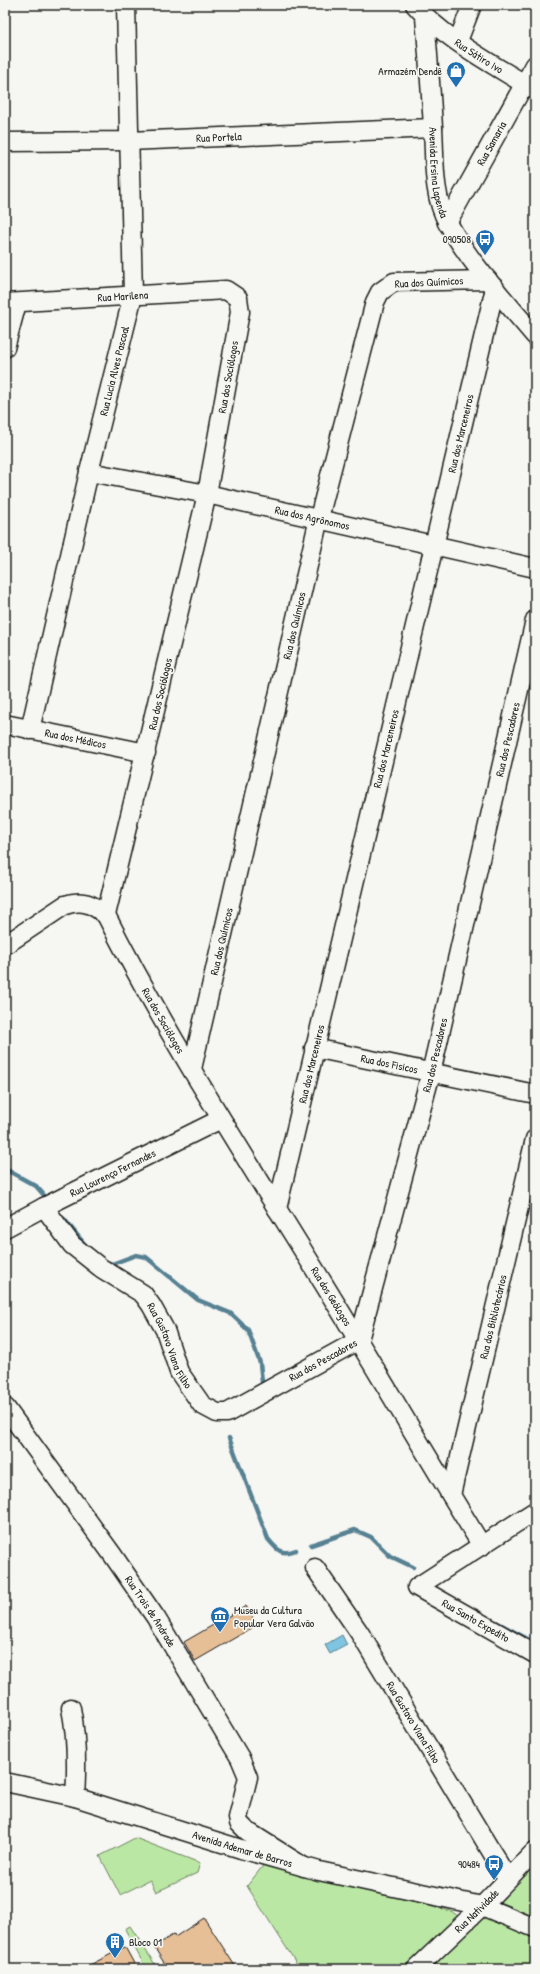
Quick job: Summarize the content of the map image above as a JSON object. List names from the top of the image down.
{
  "streets": {
    "street": [
      "Rua Sátiro Ivo",
      "Rua Portela",
      "Rua Samaria",
      "Avenida Ersina Lapenda",
      "Rua dos Químicos",
      "Rua Marilena",
      "Rua Lucia Alves Pascoal",
      "Rua dos Sociólogos",
      "Rua dos Marceneiros",
      "Rua dos Agrônomos",
      "Rua dos Médicos",
      "Rua dos Pescadores",
      "Rua dos Fisicos",
      "Rua Lourenço Fernandes",
      "Rua dos Geólogos",
      "Rua dos Bibliotecários",
      "Rua Gustavo Viana Filho",
      "Rua Trois de Andrade",
      "Rua Santo Expedito",
      "Avenida Ademar de Barros",
      "Rua Natividade"
    ]
  },
  "crossings": [
    ["Rua Sátiro Ivo", "Rua Samaria"],
    ["Rua Sátiro Ivo", "Avenida Ersina Lapenda"],
    ["Rua Portela", "Avenida Ersina Lapenda"],
    ["Rua Portela", "Rua Lucia Alves Pascoal"],
    ["Rua Samaria", "Avenida Ersina Lapenda"],
    ["Avenida Ersina Lapenda", "Rua dos Químicos"],
    ["Avenida Ersina Lapenda", "Rua dos Marceneiros"],
    ["Rua dos Químicos", "Rua dos Sociólogos"],
    ["Rua dos Químicos", "Rua dos Marceneiros"],
    ["Rua dos Químicos", "Rua dos Agrônomos"],
    ["Rua dos Químicos", "Rua dos Geólogos"],
    ["Rua Marilena", "Rua Lucia Alves Pascoal"],
    ["Rua Marilena", "Rua dos Sociólogos"],
    ["Rua Lucia Alves Pascoal", "Rua dos Agrônomos"],
    ["Rua Lucia Alves Pascoal", "Rua dos Médicos"],
    ["Rua dos Sociólogos", "Rua dos Agrônomos"],
    ["Rua dos Sociólogos", "Rua dos Médicos"],
    ["Rua dos Sociólogos", "Rua dos Geólogos"],
    ["Rua dos Marceneiros", "Rua dos Agrônomos"],
    ["Rua dos Marceneiros", "Rua dos Fisicos"],
    ["Rua dos Marceneiros", "Rua dos Geólogos"],
    ["Rua dos Pescadores", "Rua dos Fisicos"],
    ["Rua dos Pescadores", "Rua dos Geólogos"],
    ["Rua dos Pescadores", "Rua Gustavo Viana Filho"],
    ["Rua Lourenço Fernandes", "Rua dos Geólogos"],
    ["Rua Lourenço Fernandes", "Rua Gustavo Viana Filho"],
    ["Rua dos Geólogos", "Rua dos Bibliotecários"],
    ["Rua dos Geólogos", "Rua Santo Expedito"],
    ["Rua Gustavo Viana Filho", "Rua Natividade"],
    ["Avenida Ademar de Barros", "Rua Natividade"]
  ],
  "places": {
    "shop": ["Armazém Dendê"],
    "bus stop": ["090508", "90484"],
    "museum": ["Museu da Cultura Popular Vera Galvão"],
    "building": ["Bloco 01"]
  }
}
